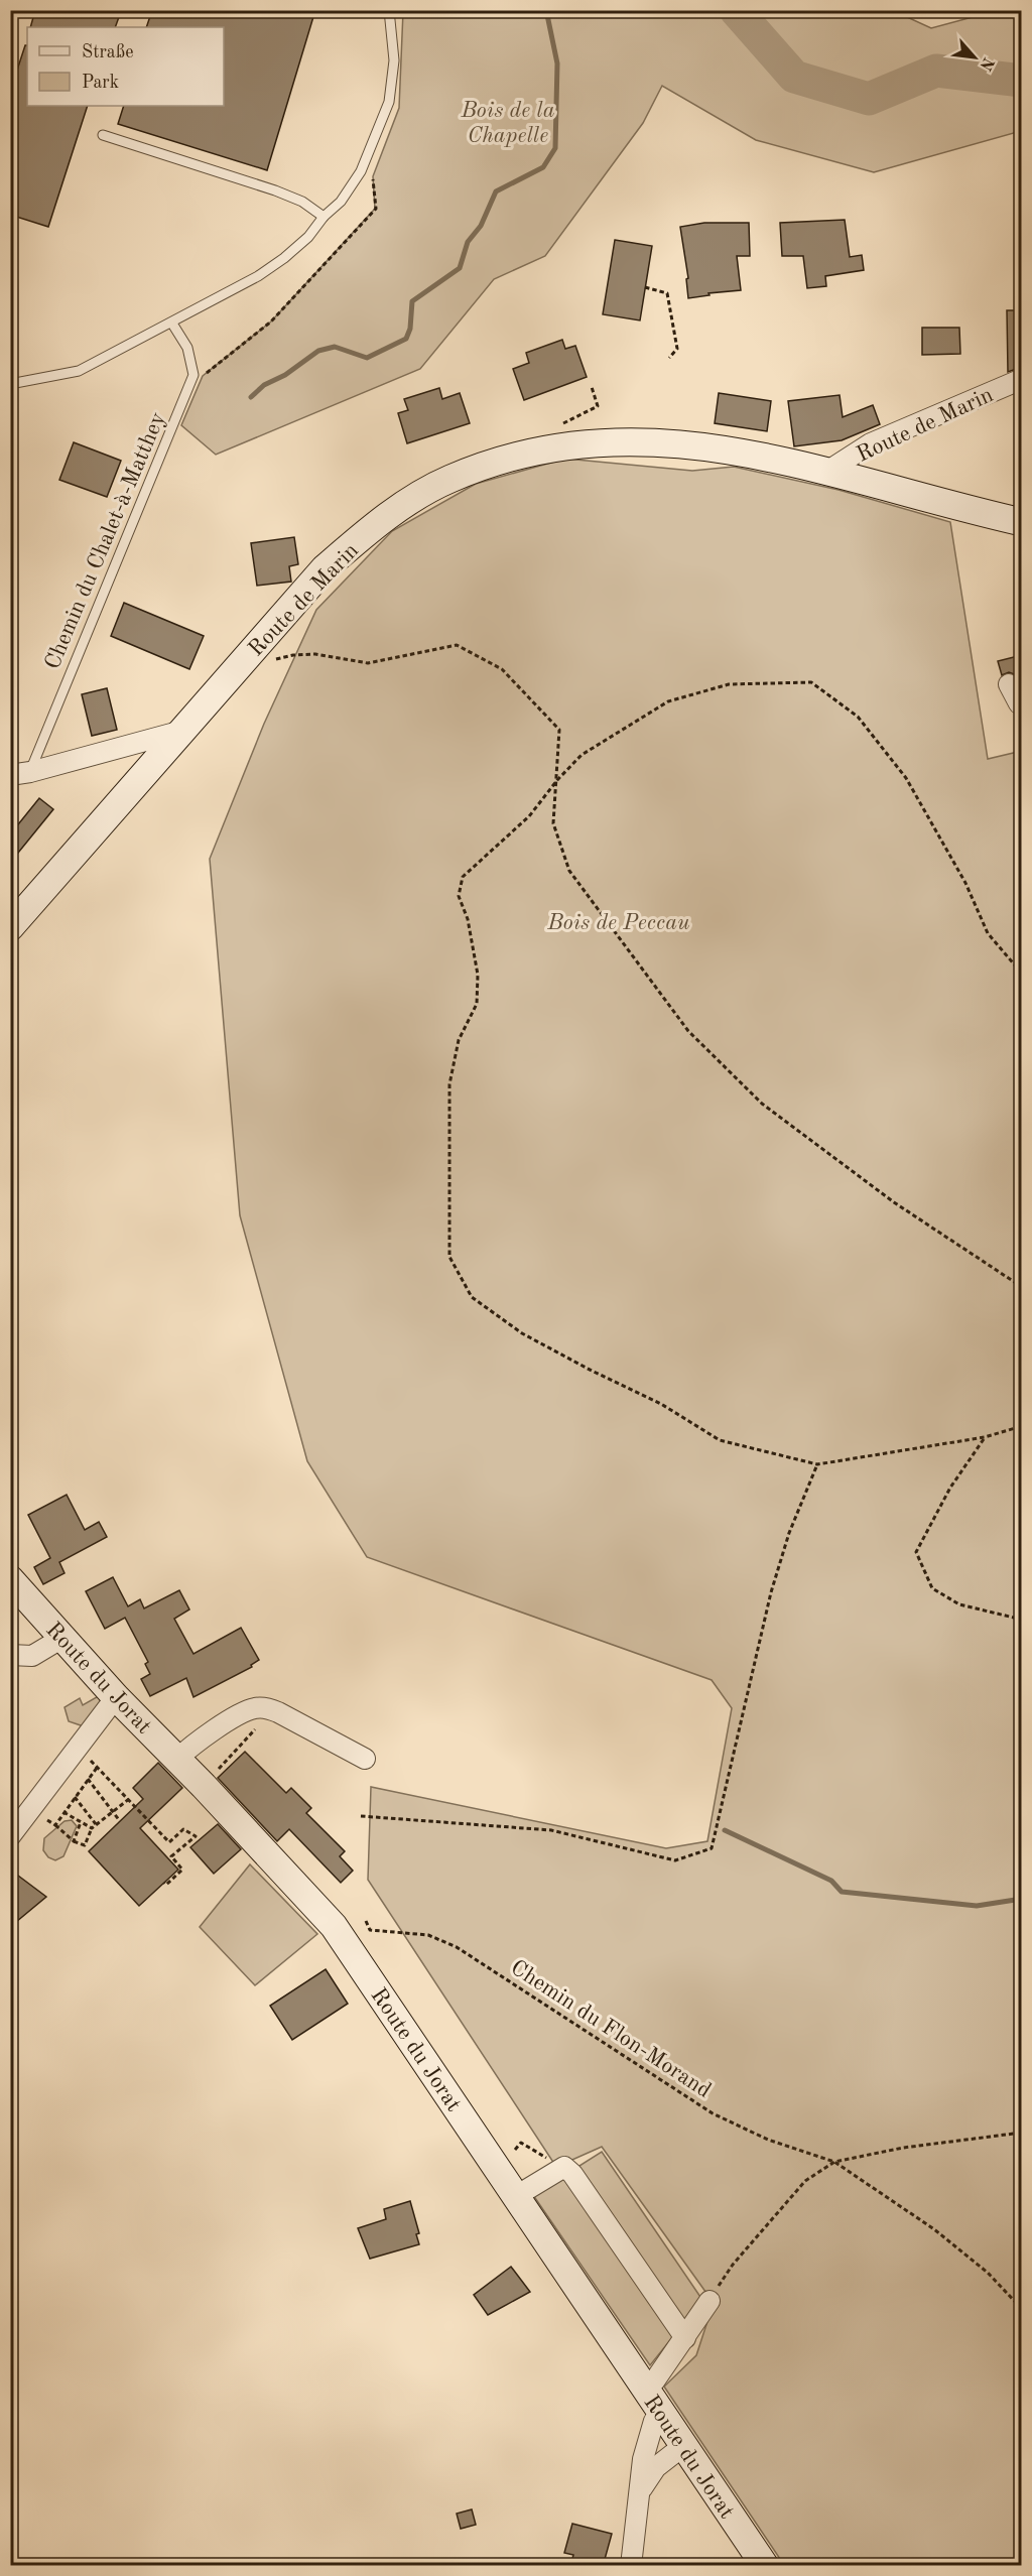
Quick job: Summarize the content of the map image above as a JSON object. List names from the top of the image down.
{
  "streets": {
    "street": ["Route de Marin", "Route du Jorat"],
    "lane": ["Chemin du Chalet-à-Matthey"],
    "path": ["Chemin du Flon-Morand"]
  },
  "parks": ["Bois de la Chapelle", "Bois de Peccau"],
  "legend": ["Straße", "Park"],
  "north": "bottom right"
}
